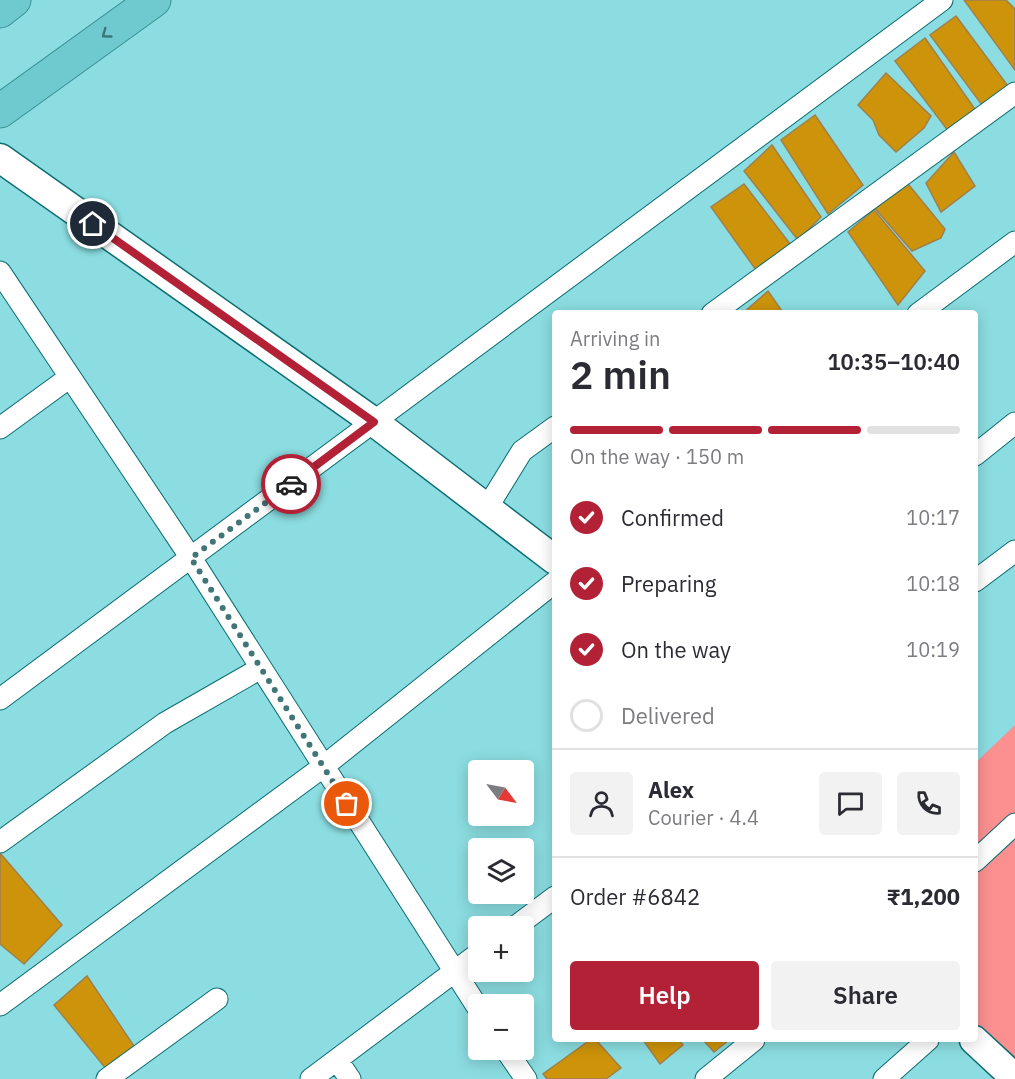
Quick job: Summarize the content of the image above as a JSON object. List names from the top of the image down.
{
  "north": "bottom right",
  "page": {
    "heading": ["2 min", "Arriving in", "10:35–10:40"],
    "panel": [
      "Alex",
      "Courier · 4.4",
      "Order #6842",
      "₹1,200"
    ],
    "bar": "On the way · 150 m",
    "list": [
      ["Confirmed", "10:17"],
      ["Preparing", "10:18"],
      ["On the way", "10:19"],
      "Delivered"
    ],
    "map_buttons": ["+", "−"],
    "buttons": ["Help", "Share"]
  }
}
